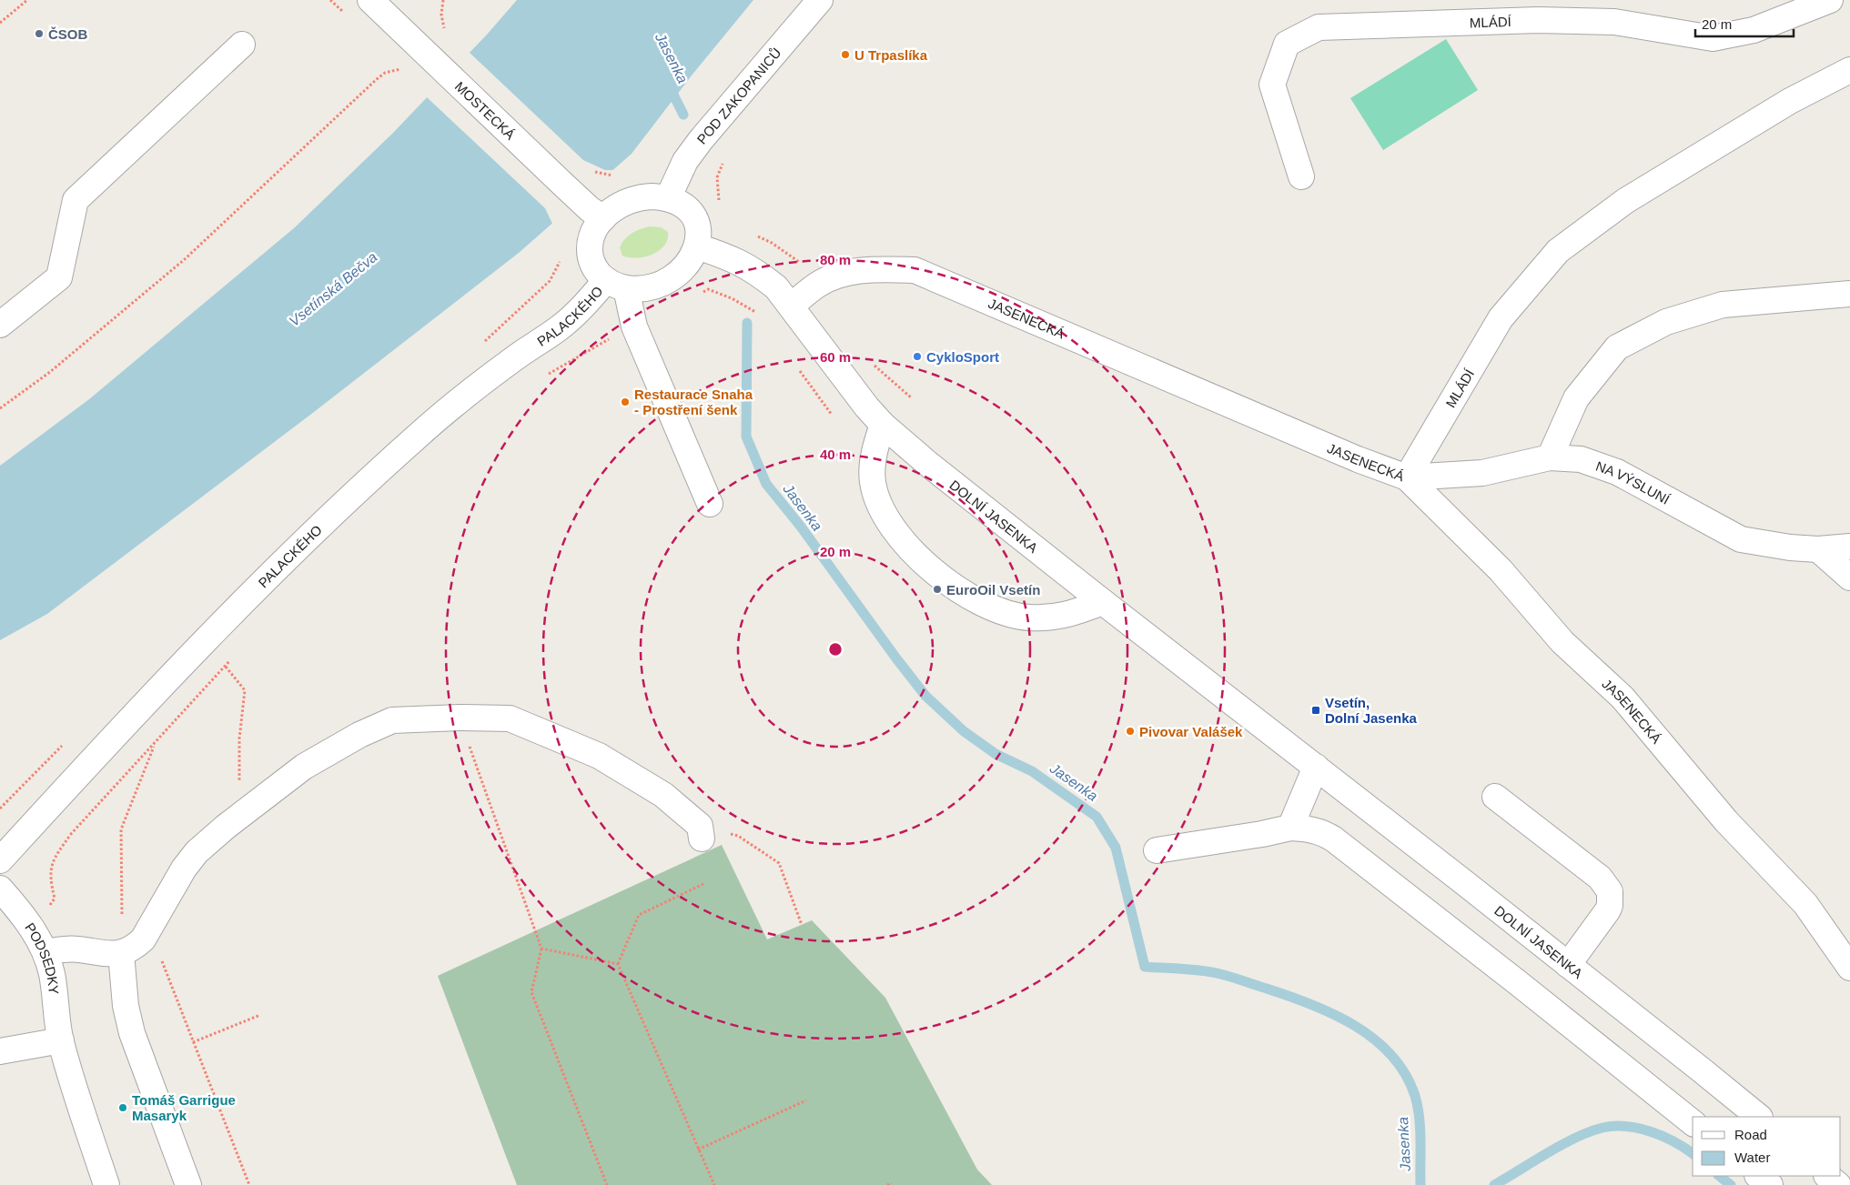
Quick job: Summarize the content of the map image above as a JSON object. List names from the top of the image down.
{
  "streets": {
    "street": [
      "MLÁDÍ",
      "POD ZAKOPANICŮ",
      "MOSTECKÁ",
      "PALACKÉHO",
      "JASENECKÁ",
      "NA VÝSLUNÍ",
      "DOLNÍ JASENKA",
      "PODSEDKY"
    ]
  },
  "crossings": [
    ["MLÁDÍ", "JASENECKÁ"],
    ["MLÁDÍ", "NA VÝSLUNÍ"],
    ["POD ZAKOPANICŮ", "MOSTECKÁ"],
    ["POD ZAKOPANICŮ", "PALACKÉHO"],
    ["POD ZAKOPANICŮ", "DOLNÍ JASENKA"],
    ["MOSTECKÁ", "PALACKÉHO"],
    ["MOSTECKÁ", "DOLNÍ JASENKA"],
    ["PALACKÉHO", "DOLNÍ JASENKA"],
    ["JASENECKÁ", "NA VÝSLUNÍ"],
    ["JASENECKÁ", "DOLNÍ JASENKA"]
  ],
  "water": ["Jasenka", "Vsetínská Bečva"],
  "places": {
    "other": [
      "ČSOB",
      "U Trpaslíka",
      "CykloSport",
      "Restaurace Snaha - Prostření šenk",
      "EuroOil Vsetín",
      "Pivovar Valášek",
      "Tomáš Garrigue Masaryk"
    ],
    "transit": ["Vsetín, Dolní Jasenka"]
  },
  "legend": ["Road", "Water"],
  "scale_bar": "20 m",
  "rings": [
    "80 m",
    "60 m",
    "40 m",
    "20 m"
  ]
}
